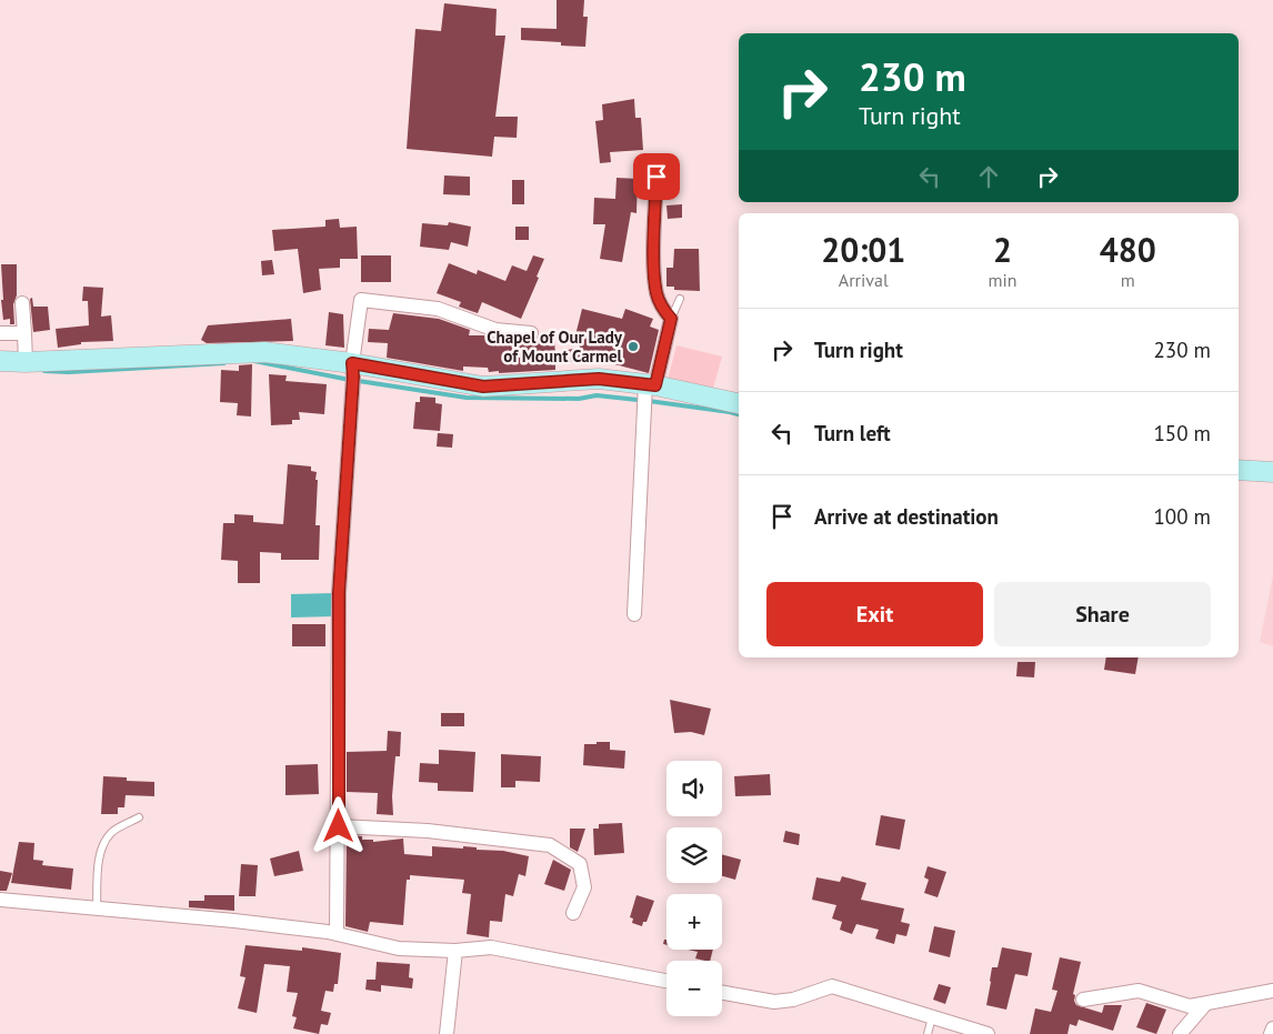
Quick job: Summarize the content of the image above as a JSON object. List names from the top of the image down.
{
  "places": ["Chapel of Our Lady of Mount Carmel"],
  "page": {
    "turn": ["230 m", "Turn right"],
    "eta": [
      "20:01",
      "Arrival",
      "2",
      "min",
      "480",
      "m"
    ],
    "list": [
      {
        "name": "Turn right",
        "value": "230 m"
      },
      {
        "name": "Turn left",
        "value": "150 m"
      },
      {
        "name": "Arrive at destination",
        "value": "100 m"
      }
    ],
    "buttons": ["Exit", "Share"],
    "map_buttons": ["+", "−"]
  }
}
